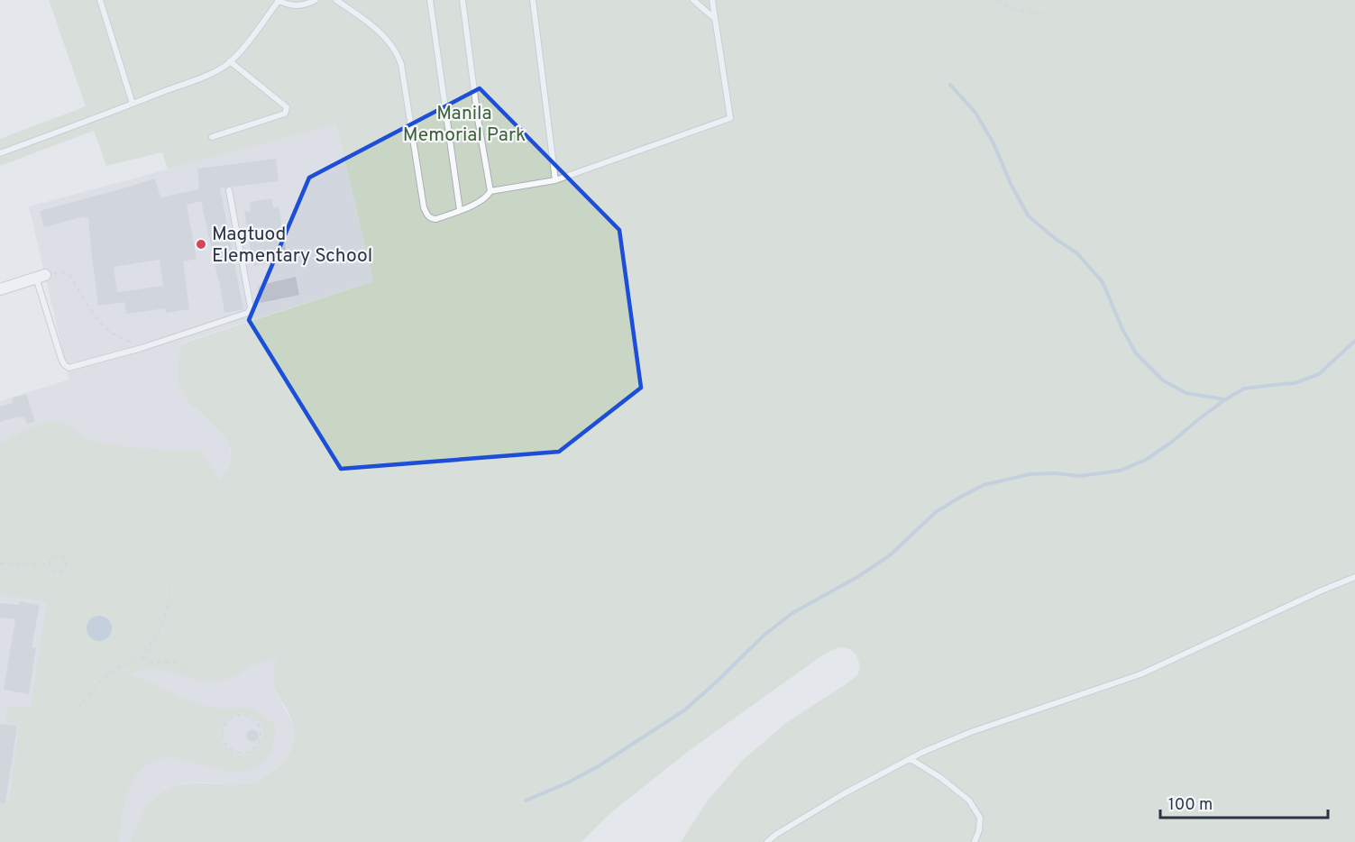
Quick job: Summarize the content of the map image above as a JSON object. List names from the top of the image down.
{
  "parks": ["Manila Memorial Park"],
  "places": ["Magtuod Elementary School"],
  "scale_bar": "100 m"
}
